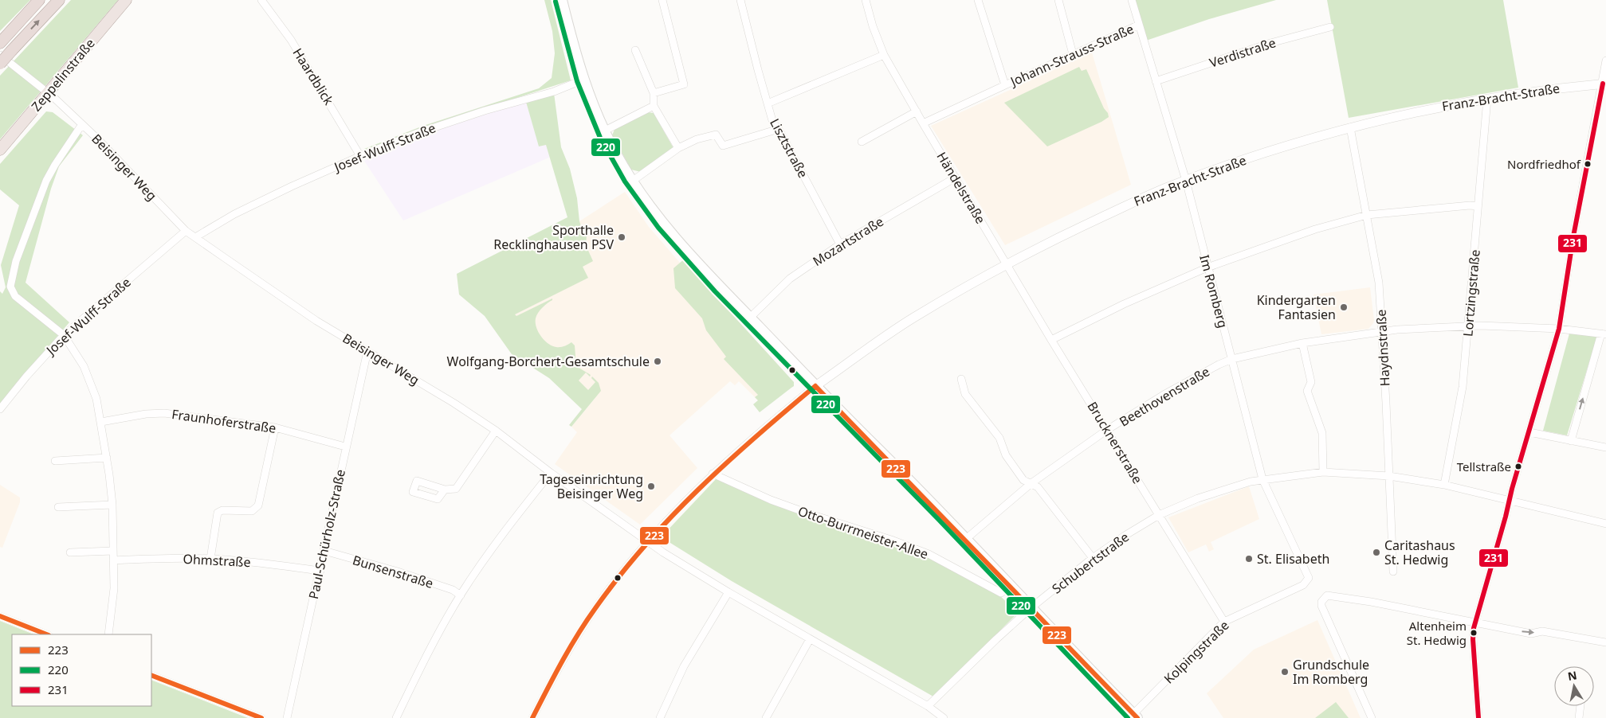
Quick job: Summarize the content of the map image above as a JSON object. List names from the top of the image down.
{
  "streets": {
    "main road": ["Zeppelinstraße"],
    "street": [
      "Verdistraße",
      "Johann-Strauss-Straße",
      "Haardblick",
      "Franz-Bracht-Straße",
      "Josef-Wulff-Straße",
      "Lisztstraße",
      "Beisinger Weg",
      "Händelstraße",
      "Mozartstraße",
      "Im Romberg",
      "Lortzingstraße",
      "Haydnstraße",
      "Beethovenstraße",
      "Fraunhoferstraße",
      "Brucknerstraße",
      "Otto-Burrmeister-Allee",
      "Paul-Schürholz-Straße",
      "Ohmstraße",
      "Schubertstraße",
      "Bunsenstraße",
      "Kolpingstraße"
    ]
  },
  "crossings": [
    ["Verdistraße", "Im Romberg"],
    ["Johann-Strauss-Straße", "Händelstraße"],
    ["Johann-Strauss-Straße", "Im Romberg"],
    ["Zeppelinstraße", "Beisinger Weg"],
    ["Haardblick", "Josef-Wulff-Straße"],
    ["Franz-Bracht-Straße", "Händelstraße"],
    ["Franz-Bracht-Straße", "Im Romberg"],
    ["Franz-Bracht-Straße", "Lortzingstraße"],
    ["Franz-Bracht-Straße", "Haydnstraße"],
    ["Franz-Bracht-Straße", "Brucknerstraße"],
    ["Josef-Wulff-Straße", "Beisinger Weg"],
    ["Lisztstraße", "Mozartstraße"],
    ["Beisinger Weg", "Paul-Schürholz-Straße"],
    ["Beisinger Weg", "Schubertstraße"],
    ["Händelstraße", "Mozartstraße"],
    ["Händelstraße", "Brucknerstraße"],
    ["Im Romberg", "Beethovenstraße"],
    ["Im Romberg", "Schubertstraße"],
    ["Im Romberg", "Kolpingstraße"],
    ["Lortzingstraße", "Beethovenstraße"],
    ["Haydnstraße", "Beethovenstraße"],
    ["Beethovenstraße", "Brucknerstraße"],
    ["Fraunhoferstraße", "Paul-Schürholz-Straße"],
    ["Brucknerstraße", "Schubertstraße"],
    ["Brucknerstraße", "Kolpingstraße"],
    ["Paul-Schürholz-Straße", "Ohmstraße"],
    ["Paul-Schürholz-Straße", "Bunsenstraße"]
  ],
  "places": [
    "Nordfriedhof",
    "Sporthalle Recklinghausen PSV",
    "Kindergarten Fantasien",
    "Wolfgang-Borchert-Gesamtschule",
    "Tellstraße",
    "Tageseinrichtung Beisinger Weg",
    "Caritashaus St. Hedwig",
    "St. Elisabeth",
    "Altenheim St. Hedwig",
    "Grundschule Im Romberg"
  ],
  "lines": ["transit line 220", "transit line 231", "transit line 223"],
  "legend": ["223", "220", "231"],
  "north": "top"
}
